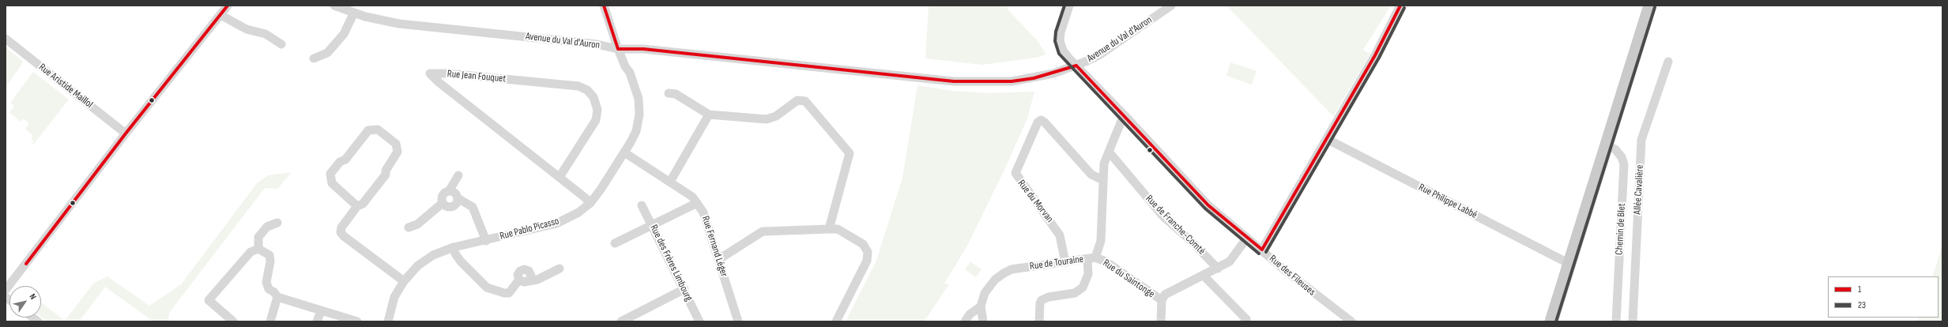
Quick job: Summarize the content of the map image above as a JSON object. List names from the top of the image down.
{
  "streets": {
    "street": [
      "Avenue du Val d'Auron",
      "Rue Jean Fouquet",
      "Rue Aristide Maillol",
      "Allée Cavalière",
      "Rue du Morvan",
      "Rue Philippe Labbé",
      "Rue de Franche-Comté",
      "Rue Pablo Picasso",
      "Chemin de Blet",
      "Rue Fernand Léger",
      "Rue des Frères Limbourg",
      "Rue de Touraine",
      "Rue des Fileuses",
      "Rue du Saintonge"
    ]
  },
  "crossings": [
    ["Avenue du Val d'Auron", "Rue Pablo Picasso"],
    ["Avenue du Val d'Auron", "Rue des Fileuses"],
    ["Rue Jean Fouquet", "Rue Pablo Picasso"],
    ["Rue du Morvan", "Rue de Touraine"],
    ["Rue de Franche-Comté", "Rue de Touraine"],
    ["Rue Pablo Picasso", "Rue Fernand Léger"],
    ["Rue de Touraine", "Rue des Fileuses"],
    ["Rue de Touraine", "Rue du Saintonge"]
  ],
  "lines": ["transit line 1", "transit line 23"],
  "legend": ["1", "23"],
  "north": "top right"
}
